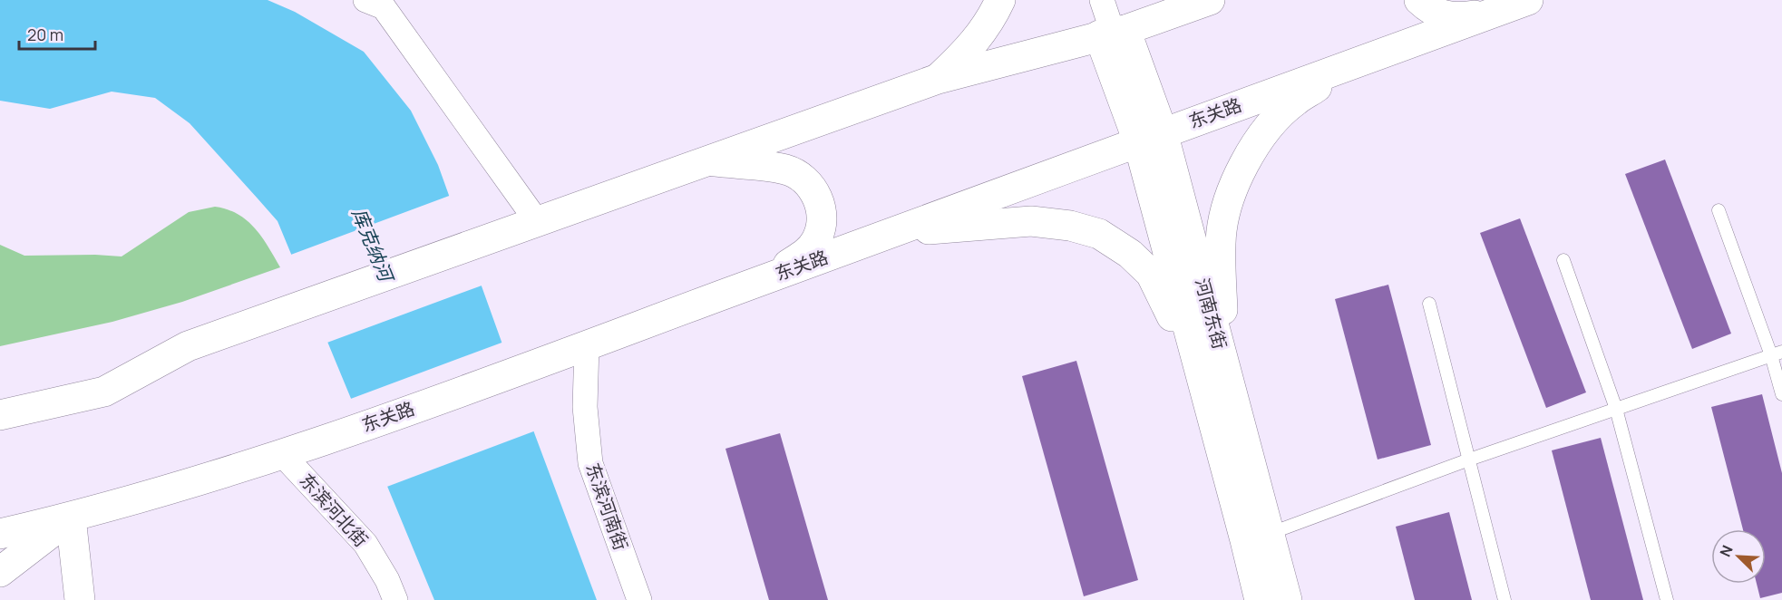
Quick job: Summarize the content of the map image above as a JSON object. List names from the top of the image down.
{
  "streets": {
    "main road": ["东关路", "河南东街"],
    "street": ["东滨河南街", "东滨河北街"]
  },
  "crossings": [
    ["东关路", "河南东街"],
    ["东关路", "东滨河南街"],
    ["东关路", "东滨河北街"]
  ],
  "water": ["库克纳河"],
  "scale_bar": "20 m",
  "north": "top left"
}
